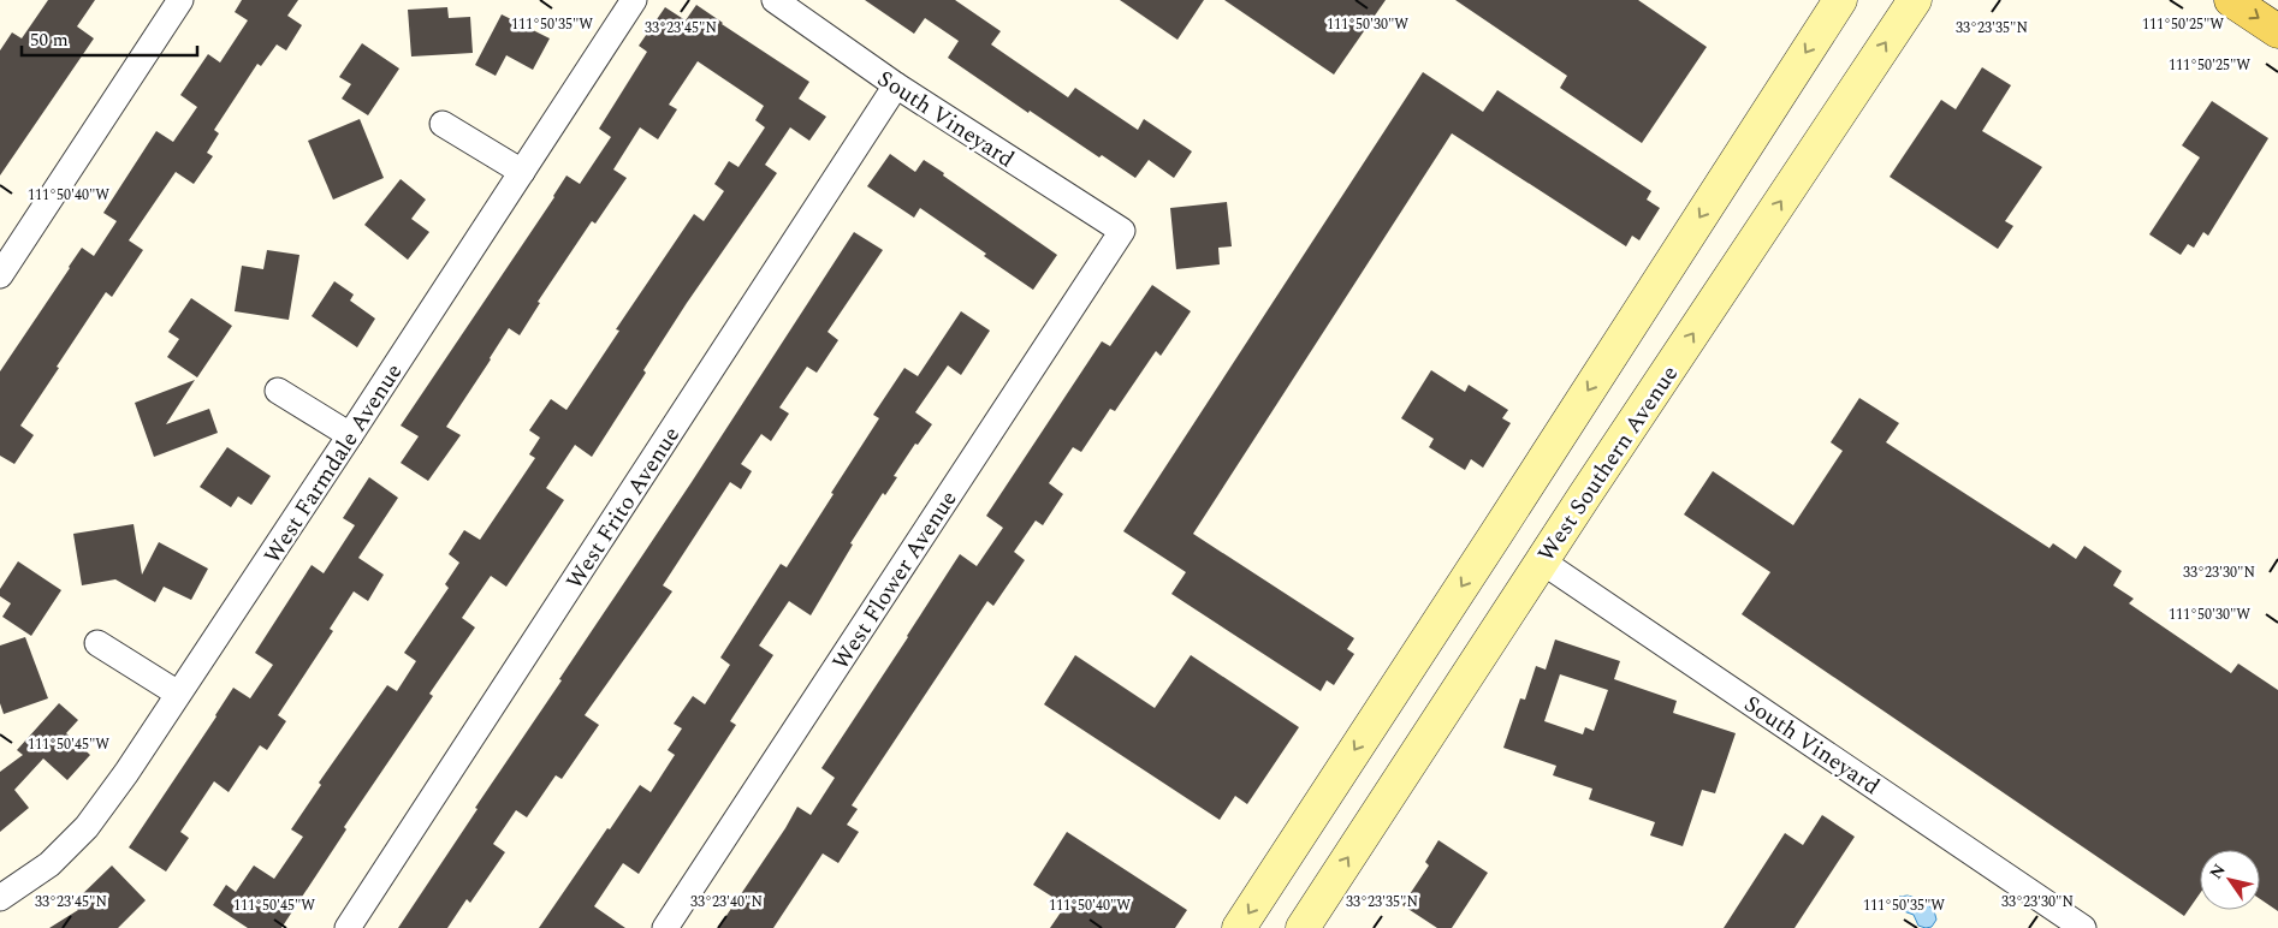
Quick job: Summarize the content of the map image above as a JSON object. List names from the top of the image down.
{
  "streets": {
    "main road": ["West Southern Avenue"],
    "street": [
      "South Vineyard",
      "West Farmdale Avenue",
      "West Frito Avenue",
      "West Flower Avenue"
    ]
  },
  "crossings": [
    ["South Vineyard", "West Southern Avenue"],
    ["South Vineyard", "West Frito Avenue"],
    ["South Vineyard", "West Flower Avenue"]
  ],
  "scale_bar": "50 m",
  "north": "top left",
  "coordinates": [
    "111°50'25\"W",
    "111°50'35\"W",
    "111°50'30\"W",
    "33°23'45\"N",
    "33°23'35\"N",
    "111°50'40\"W",
    "33°23'30\"N",
    "111°50'45\"W",
    "33°23'40\"N"
  ]
}
